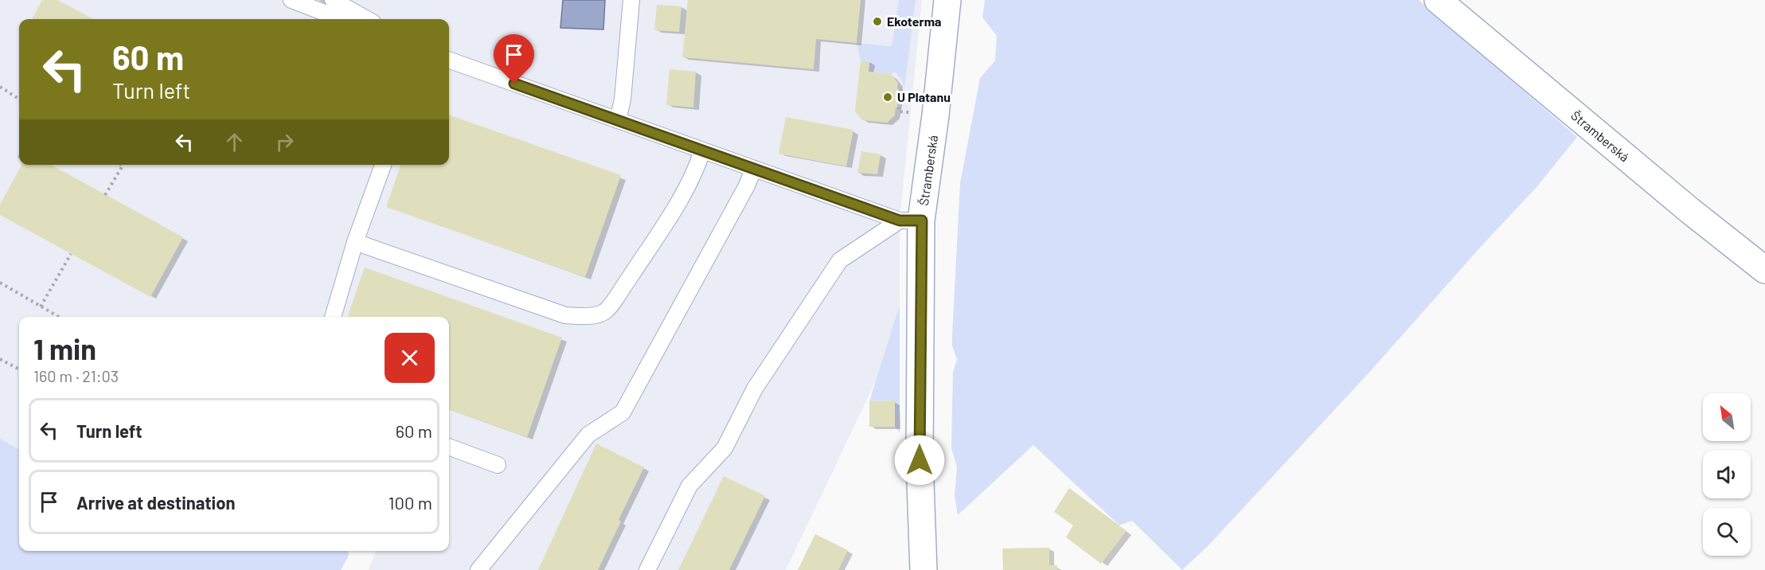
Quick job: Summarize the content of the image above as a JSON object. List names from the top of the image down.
{
  "streets": {
    "street": ["Štramberská"]
  },
  "places": ["Ekoterma", "U Platanu"],
  "north": "top left",
  "page": {
    "turn": ["60 m", "Turn left"],
    "heading": ["1 min", "160 m · 21:03"],
    "list": [
      {
        "name": "Turn left",
        "value": "60 m"
      },
      {
        "name": "Arrive at destination",
        "value": "100 m"
      }
    ]
  }
}
